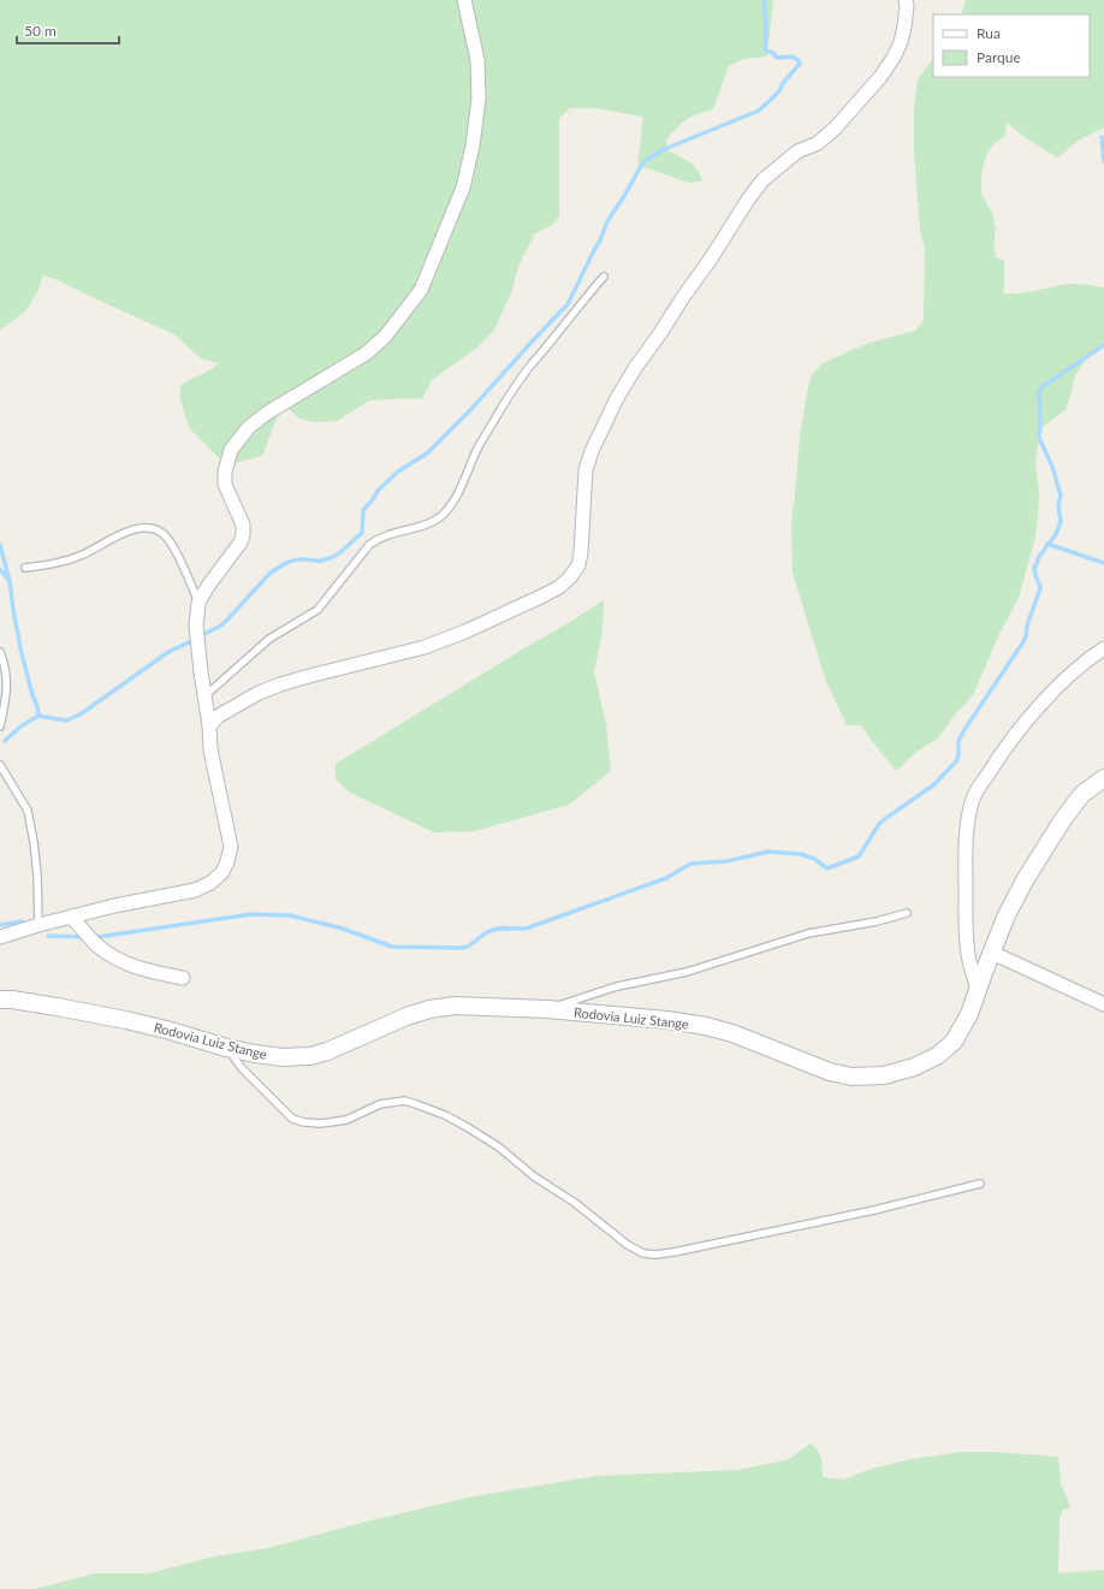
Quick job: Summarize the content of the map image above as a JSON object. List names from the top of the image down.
{
  "streets": {
    "street": ["Rodovia Luiz Stange"]
  },
  "legend": ["Rua", "Parque"],
  "scale_bar": "50 m"
}
